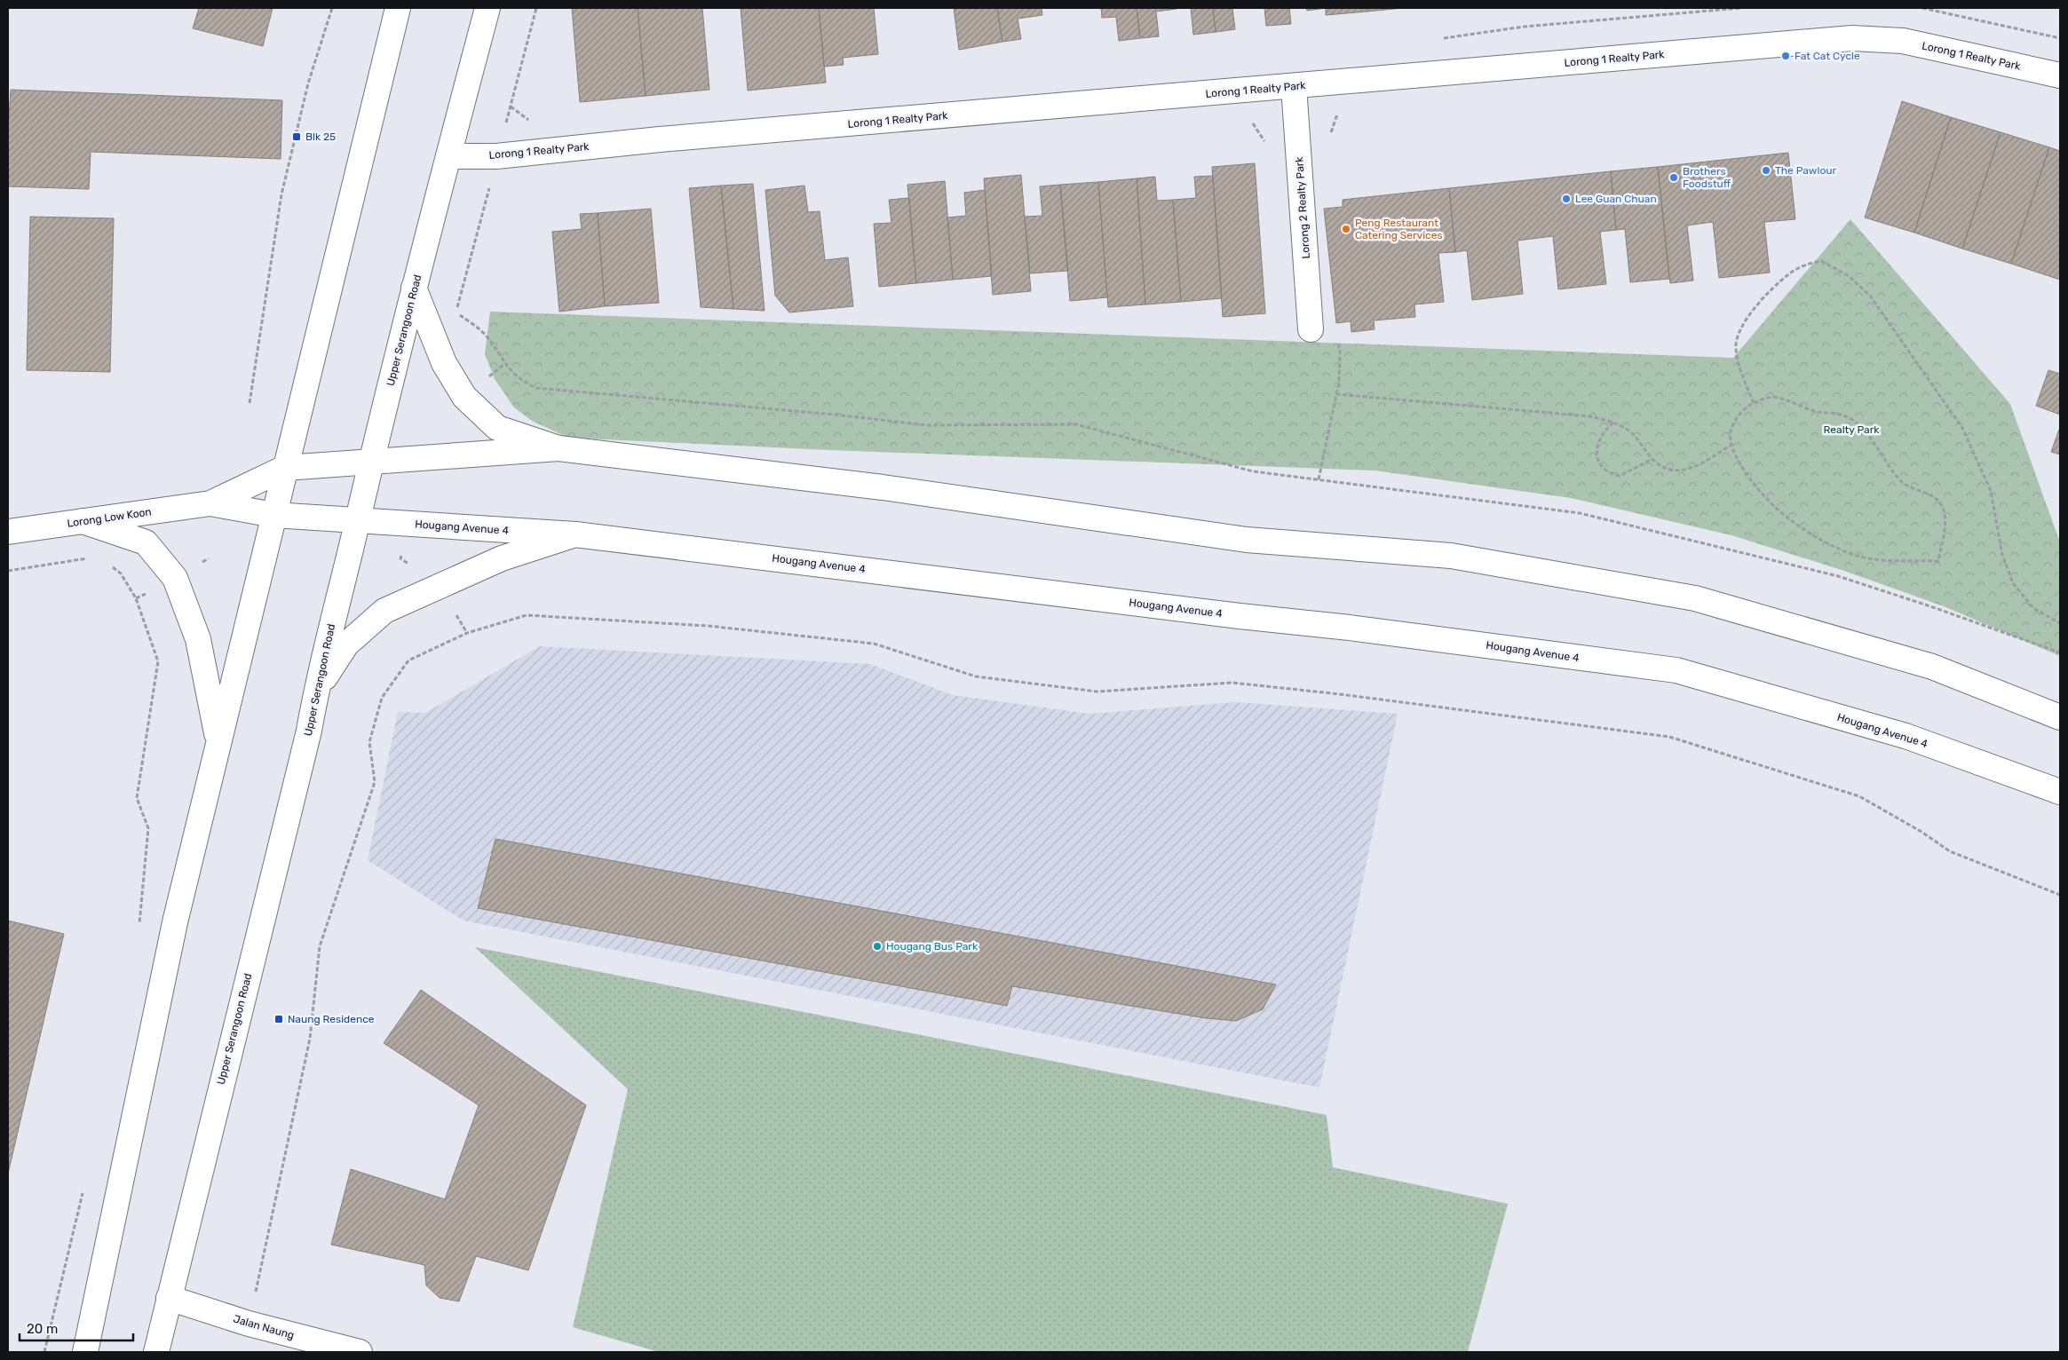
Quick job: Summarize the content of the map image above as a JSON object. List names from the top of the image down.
{
  "streets": {
    "street": [
      "Lorong 1 Realty Park",
      "Lorong 2 Realty Park",
      "Upper Serangoon Road",
      "Lorong Low Koon",
      "Hougang Avenue 4",
      "Jalan Naung"
    ]
  },
  "crossings": [
    ["Lorong 1 Realty Park", "Lorong 2 Realty Park"],
    ["Lorong 1 Realty Park", "Upper Serangoon Road"],
    ["Upper Serangoon Road", "Hougang Avenue 4"],
    ["Upper Serangoon Road", "Jalan Naung"],
    ["Lorong Low Koon", "Hougang Avenue 4"]
  ],
  "parks": ["Realty Park"],
  "places": {
    "other": [
      "Fat Cat Cycle",
      "The Pawlour",
      "Brothers Foodstuff",
      "Lee Guan Chuan",
      "Peng Restaurant Catering Services",
      "Hougang Bus Park"
    ],
    "transit": ["Blk 25", "Naung Residence"]
  },
  "scale_bar": "20 m"
}
